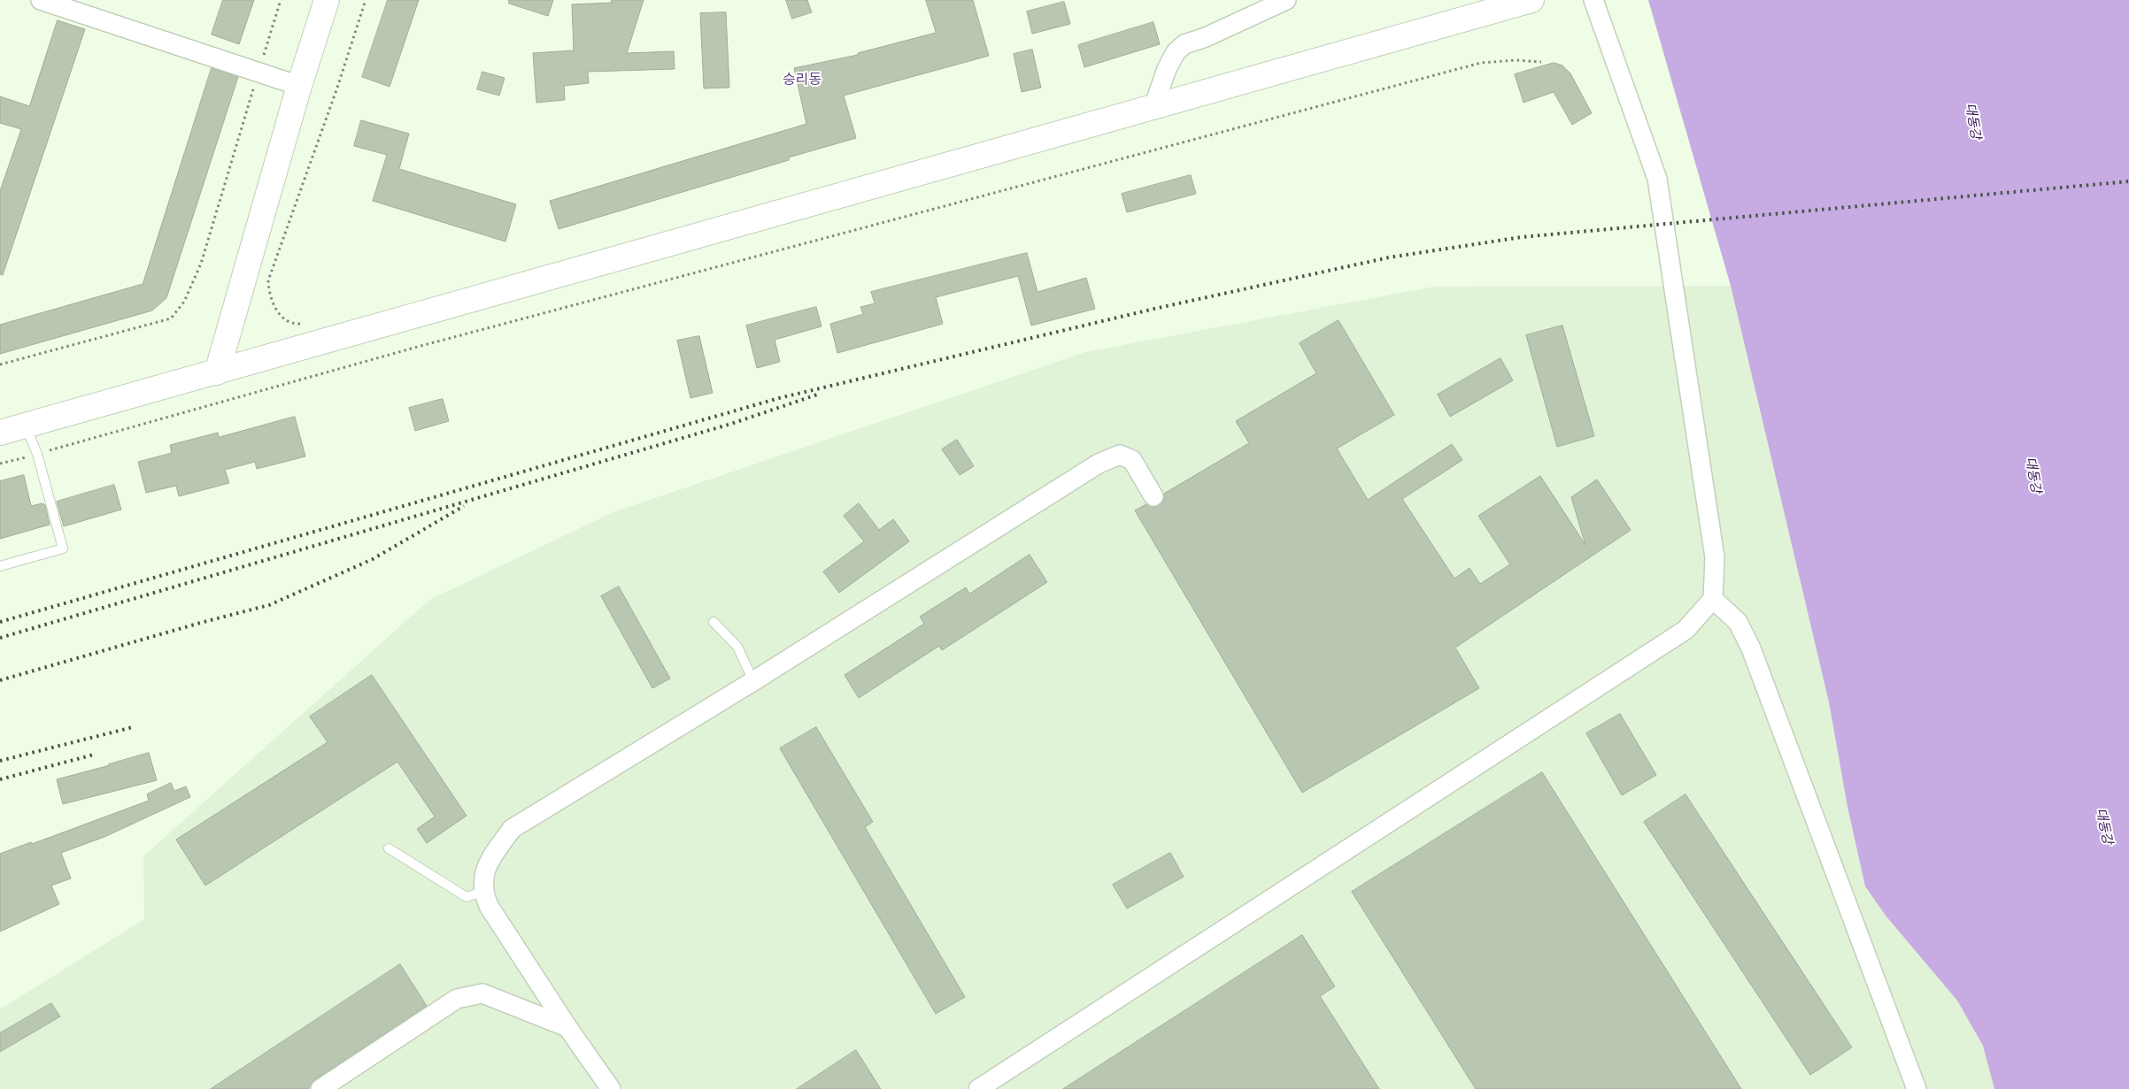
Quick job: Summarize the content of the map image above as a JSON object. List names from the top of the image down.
{
  "districts": ["승리동"],
  "water": ["대동강"]
}
